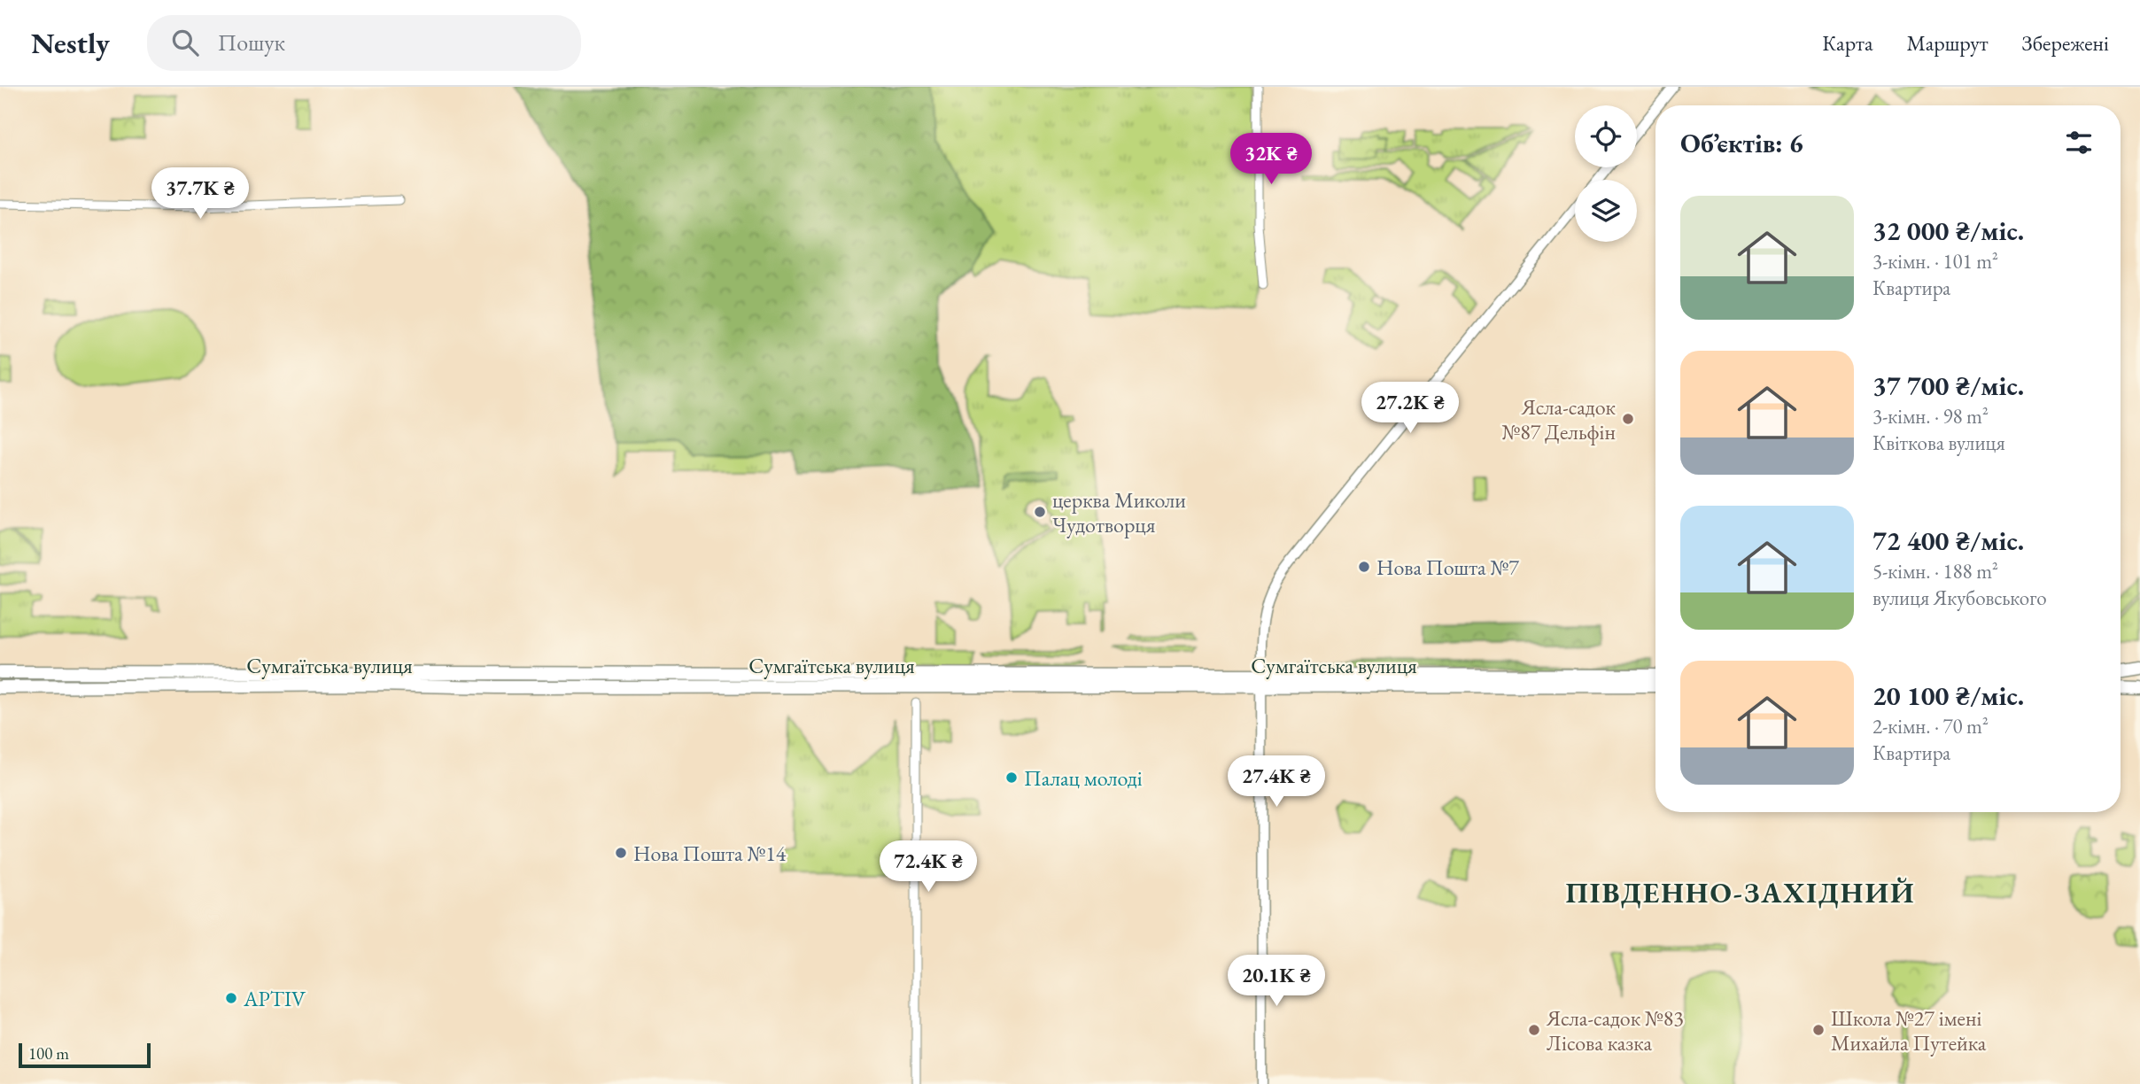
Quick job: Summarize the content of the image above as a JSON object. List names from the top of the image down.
{
  "streets": {
    "main road": ["Сумгаїтська вулиця"]
  },
  "districts": ["ПІВДЕННО-ЗАХІДНИЙ"],
  "places": [
    "Ясла-садок №87 Дельфін",
    "церква Миколи Чудотворця",
    "Нова Пошта №7",
    "Палац молоді",
    "Нова Пошта №14",
    "APTIV",
    "Ясла-садок №83 Лісова казка",
    "Школа №27 імені Михайла Путейка"
  ],
  "scale_bar": "100 m",
  "page": {
    "header": "Nestly",
    "search": "Пошук",
    "nav": ["Карта", "Маршрут", "Збережені"],
    "heading": "Об’єктів: 6",
    "price": [
      "32K ₴",
      "37.7K ₴",
      "27.2K ₴",
      "27.4K ₴",
      "72.4K ₴",
      "20.1K ₴"
    ],
    "list": [
      {
        "name": "32 000 ₴/міс.",
        "note": "3-кімн. · 101 m² · Квартира"
      },
      {
        "name": "37 700 ₴/міс.",
        "note": "3-кімн. · 98 m² · Квіткова вулиця"
      },
      {
        "name": "72 400 ₴/міс.",
        "note": "5-кімн. · 188 m² · вулиця Якубовського"
      },
      {
        "name": "20 100 ₴/міс.",
        "note": "2-кімн. · 70 m² · Квартира"
      }
    ],
    "scale": "100 m"
  }
}
